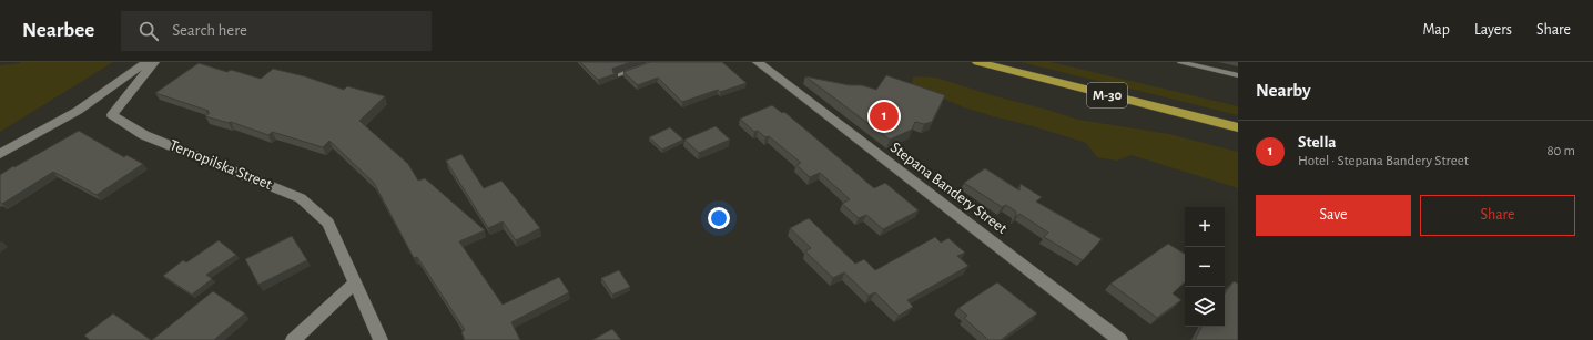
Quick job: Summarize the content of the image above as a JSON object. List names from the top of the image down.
{
  "streets": {
    "highway": ["М-30"],
    "street": ["Ternopilska Street", "Stepana Bandery Street"]
  },
  "page": {
    "header": "Nearbee",
    "search": "Search here",
    "nav": ["Map", "Layers", "Share"],
    "heading": "Nearby",
    "pins": "1",
    "list": [
      {
        "mark": "1",
        "name": "Stella",
        "note": "Hotel · Stepana Bandery Street",
        "value": "80 m"
      }
    ],
    "buttons": ["Save", "Share"],
    "map_buttons": ["+", "−"]
  }
}
